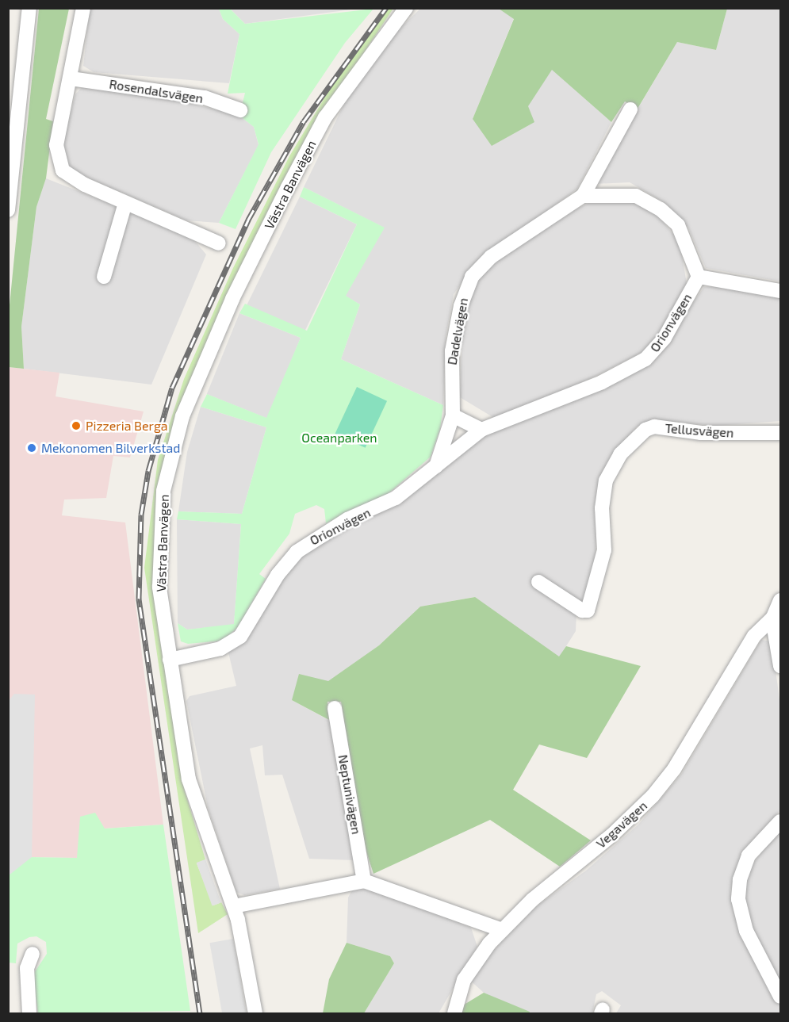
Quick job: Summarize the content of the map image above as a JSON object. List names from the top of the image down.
{
  "streets": {
    "street": [
      "Rosendalsvägen",
      "Västra Banvägen",
      "Orionvägen",
      "Dadelvägen",
      "Tellusvägen",
      "Neptunivägen",
      "Vegavägen"
    ]
  },
  "crossings": [
    ["Västra Banvägen", "Orionvägen"],
    ["Orionvägen", "Dadelvägen"]
  ],
  "parks": ["Oceanparken"],
  "places": ["Pizzeria Berga", "Mekonomen Bilverkstad"]
}
